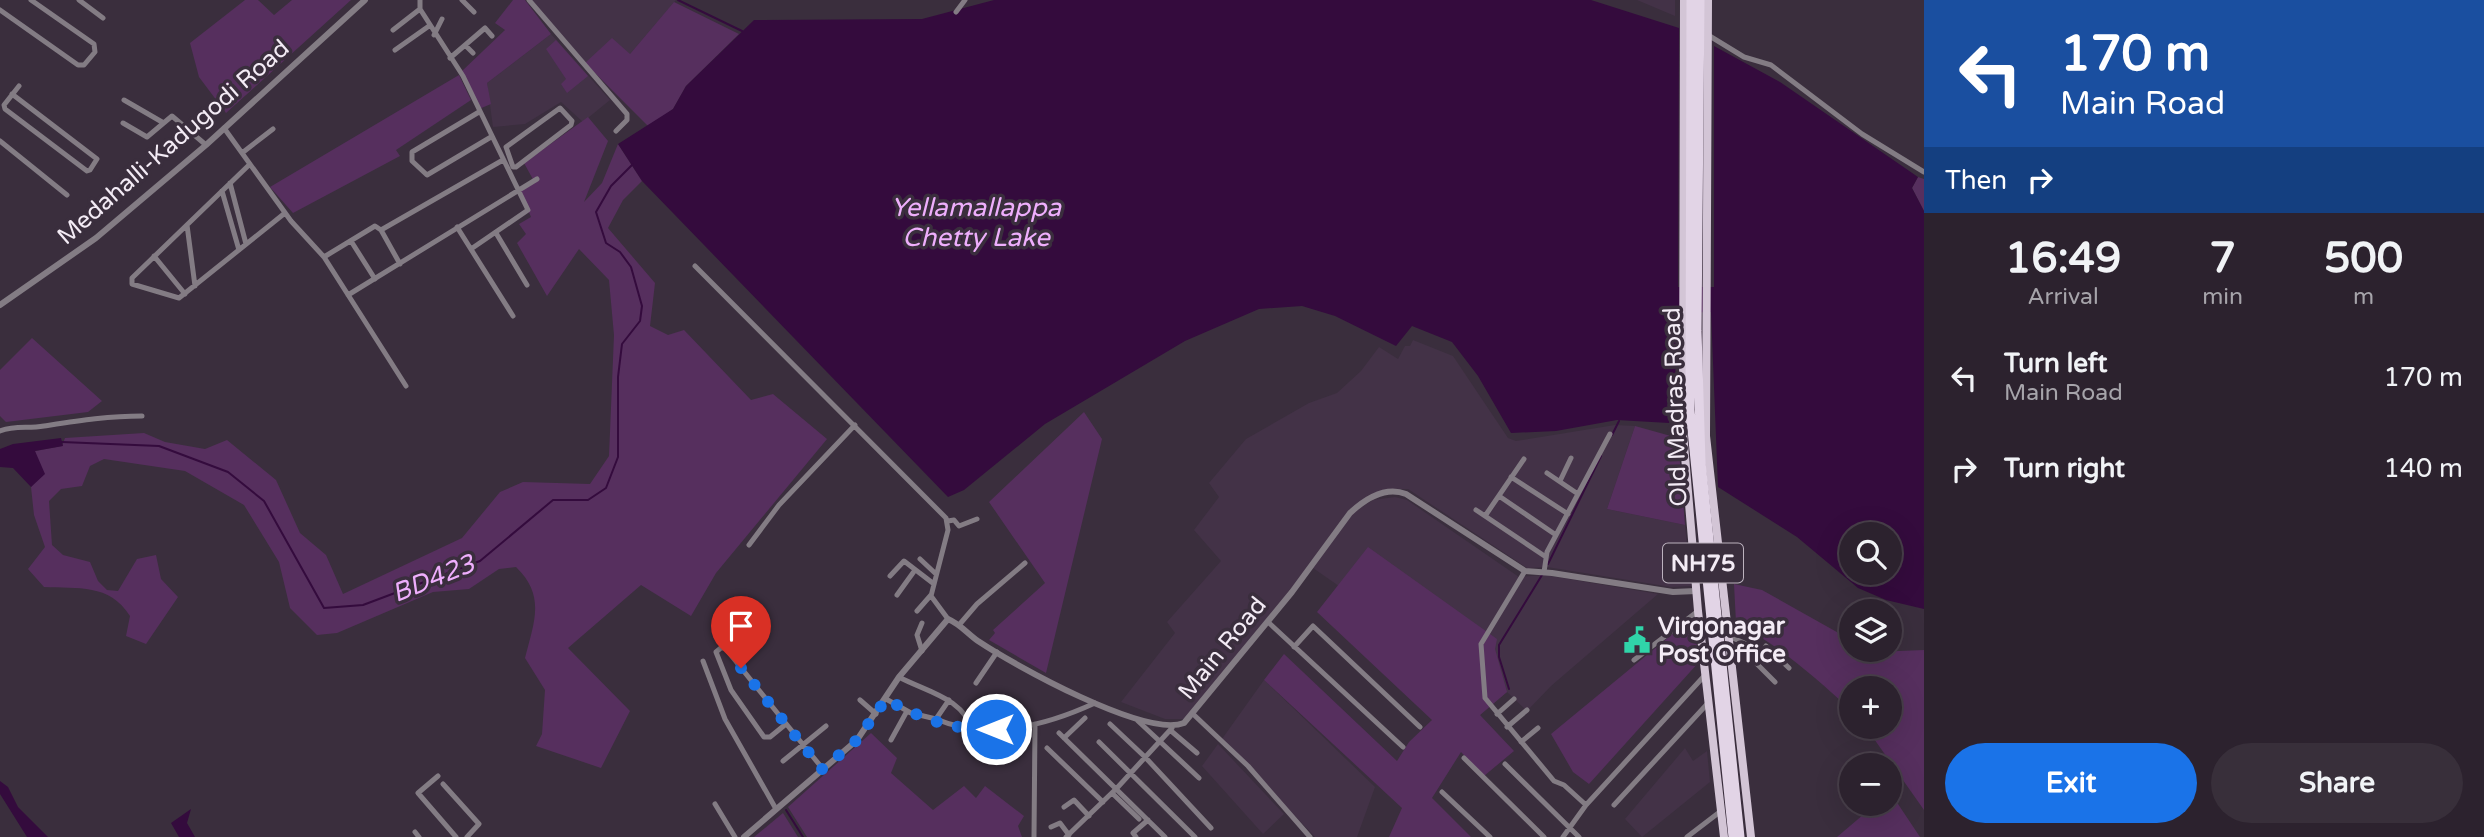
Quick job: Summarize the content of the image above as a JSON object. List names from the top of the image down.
{
  "streets": {
    "highway": ["Old Madras Road", "NH75"],
    "street": ["Medahalli-Kadugodi Road", "Main Road"]
  },
  "crossings": [
    ["Old Madras Road", "NH75"]
  ],
  "water": ["Yellamallappa Chetty Lake", "BD423"],
  "places": {
    "public building": ["Virgonagar Post Office"]
  },
  "page": {
    "turn": ["170 m", "Main Road"],
    "then": "Then",
    "eta": [
      "16:49",
      "Arrival",
      "7",
      "min",
      "500",
      "m"
    ],
    "list": [
      {
        "name": "Turn left",
        "note": "Main Road",
        "value": "170 m"
      },
      {
        "name": "Turn right",
        "value": "140 m"
      }
    ],
    "map_buttons": ["+", "−"],
    "buttons": ["Exit", "Share"]
  }
}
